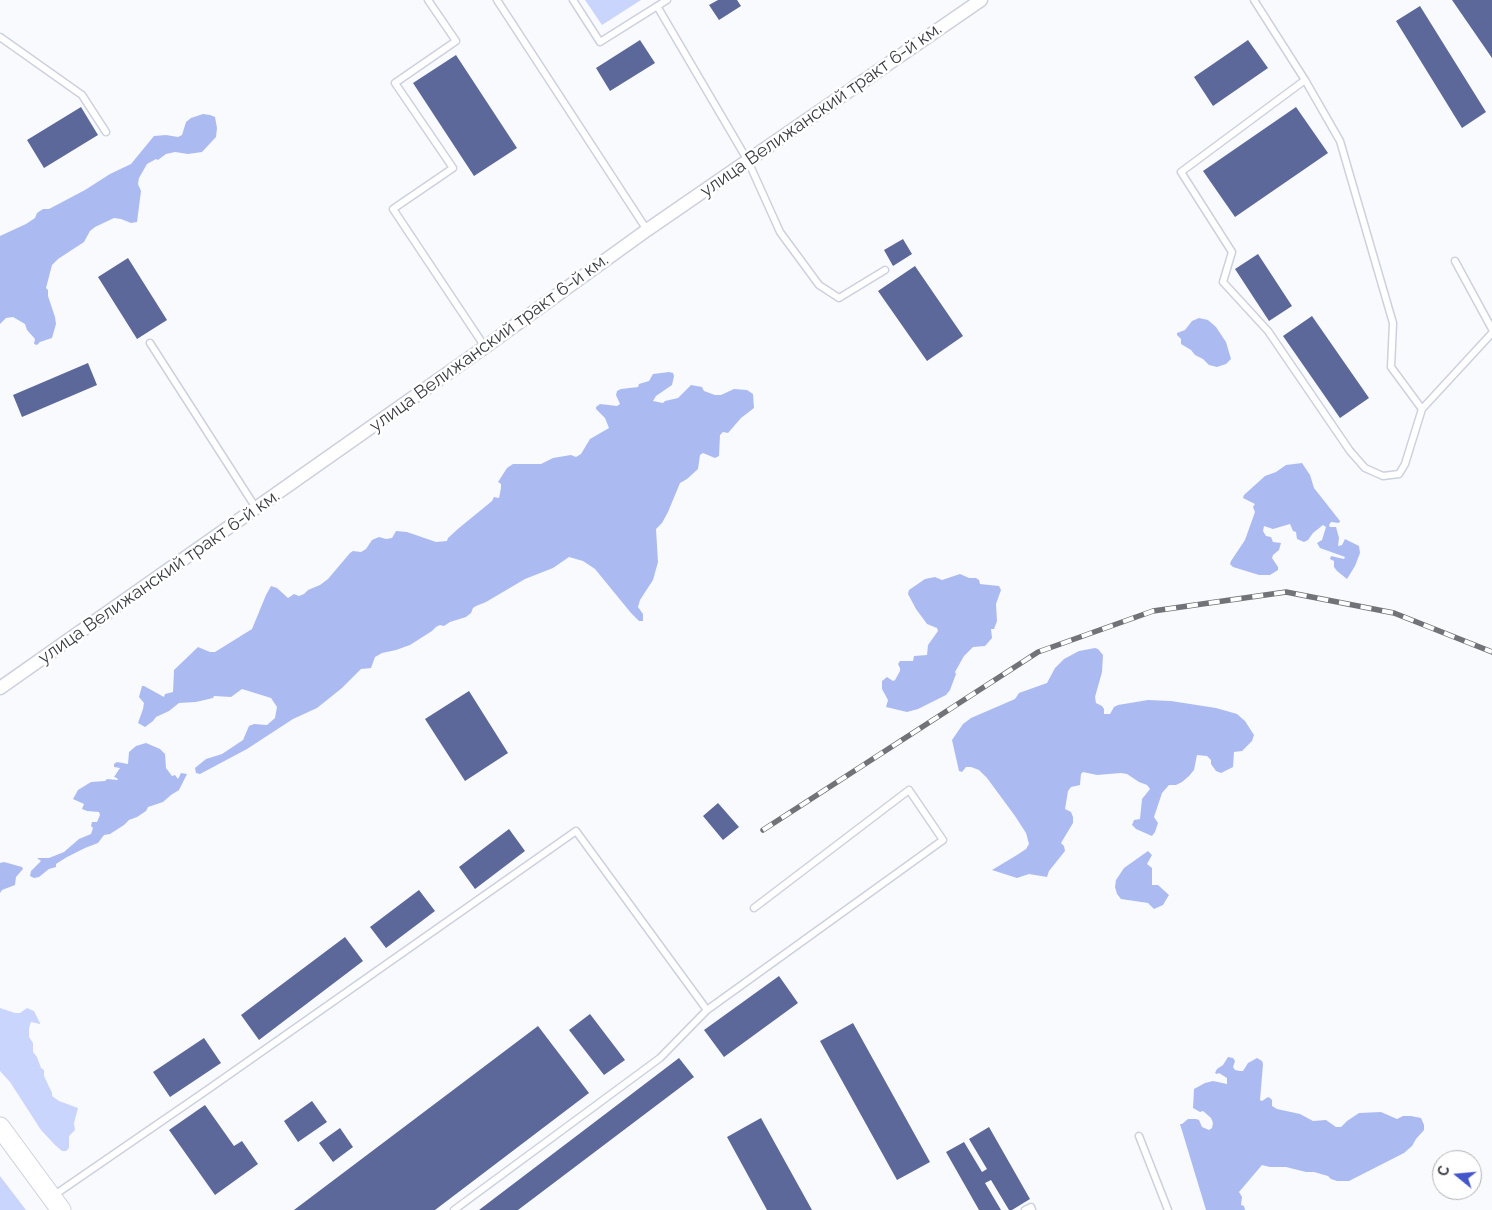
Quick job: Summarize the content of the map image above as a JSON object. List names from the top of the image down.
{
  "streets": {
    "street": ["улица Велижанский тракт 6-й км."]
  },
  "north": "left"
}
